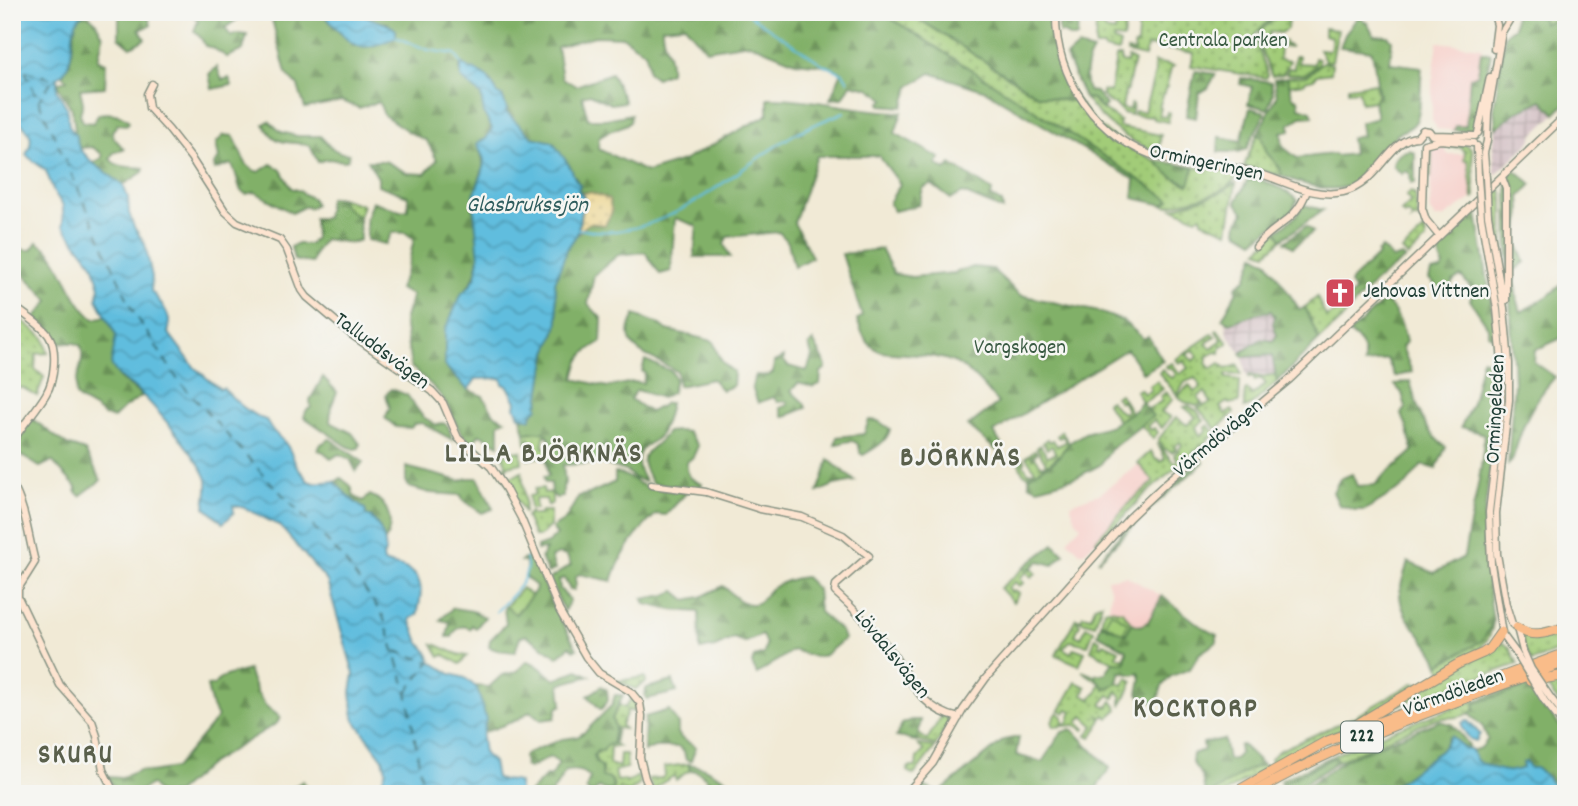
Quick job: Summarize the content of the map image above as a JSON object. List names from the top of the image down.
{
  "streets": {
    "highway": ["Värmdöleden", "222"],
    "street": [
      "Ormingeringen",
      "Talluddsvägen",
      "Ormingeleden",
      "Värmdövägen",
      "Lövdalsvägen"
    ]
  },
  "crossings": [
    ["Värmdövägen", "Lövdalsvägen"]
  ],
  "districts": [
    "LILLA BJÖRKNÄS",
    "BJÖRKNÄS",
    "KOCKTORP",
    "SKURU"
  ],
  "water": ["Glasbrukssjön"],
  "parks": ["Centrala parken", "Vargskogen"],
  "places": {
    "church": ["Jehovas Vittnen"]
  }
}
